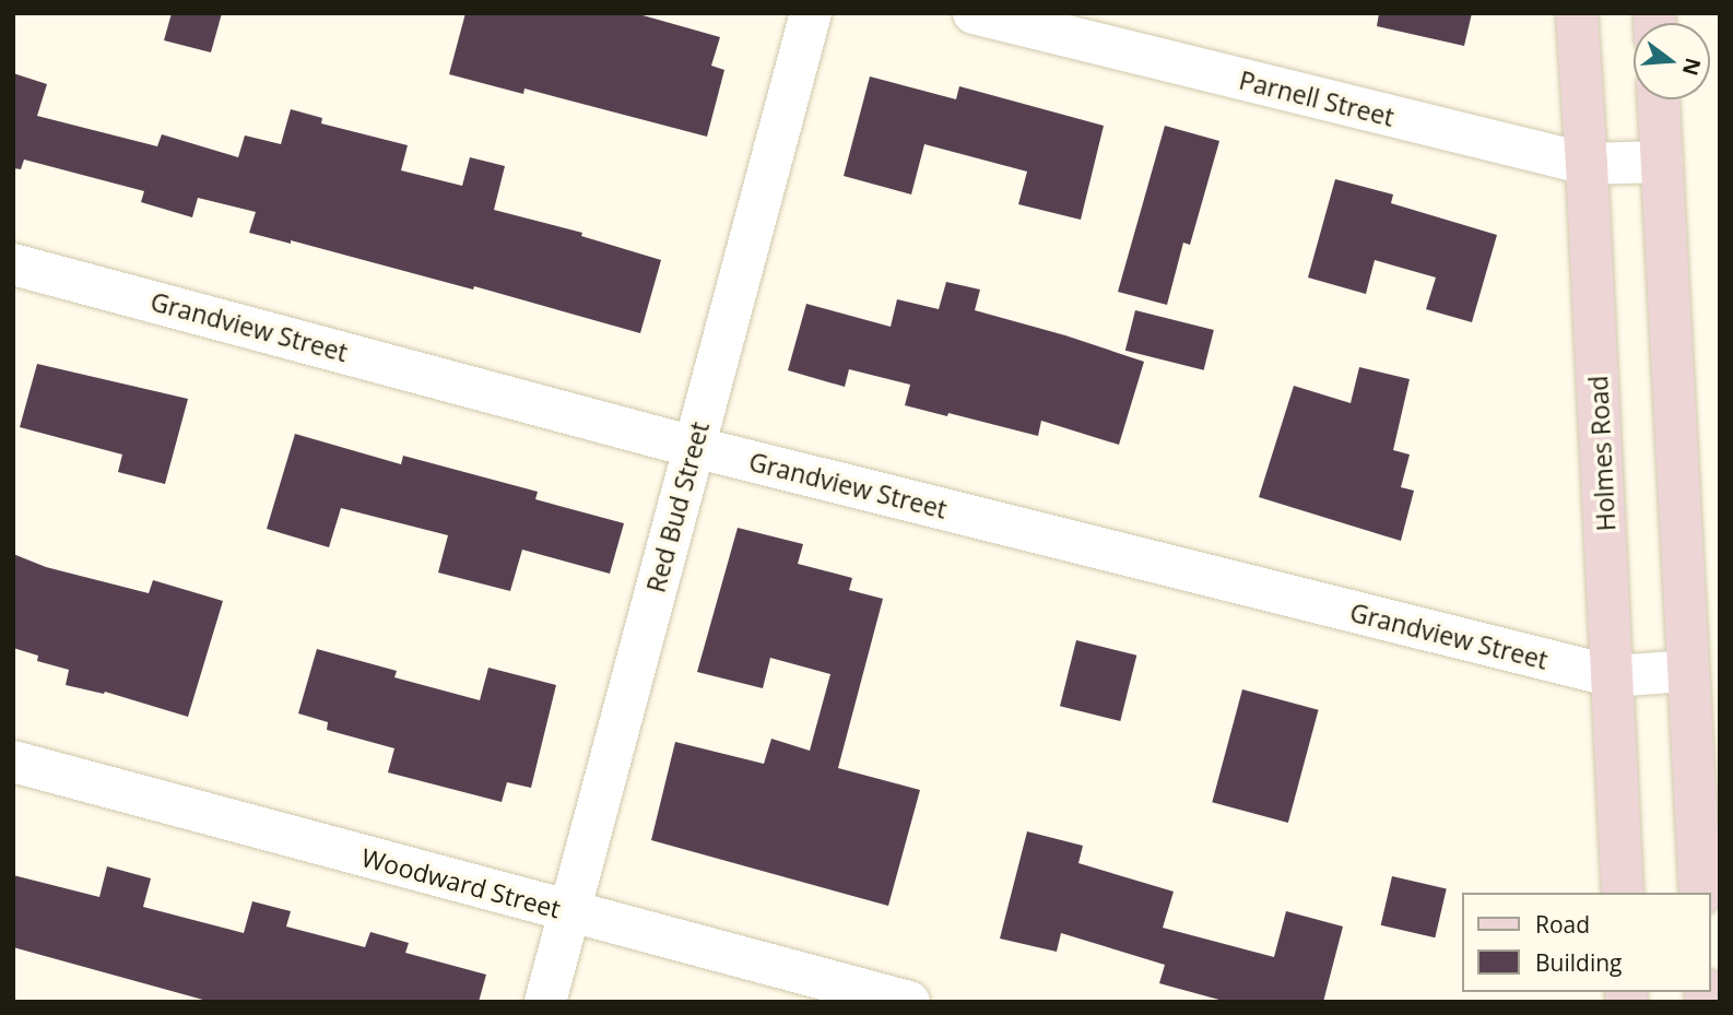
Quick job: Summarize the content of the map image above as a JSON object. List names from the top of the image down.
{
  "streets": {
    "main road": ["Holmes Road"],
    "street": [
      "Parnell Street",
      "Grandview Street",
      "Red Bud Street",
      "Woodward Street"
    ]
  },
  "crossings": [
    ["Parnell Street", "Holmes Road"],
    ["Grandview Street", "Holmes Road"],
    ["Grandview Street", "Red Bud Street"],
    ["Red Bud Street", "Woodward Street"]
  ],
  "legend": ["Road", "Building"],
  "north": "right"
}
